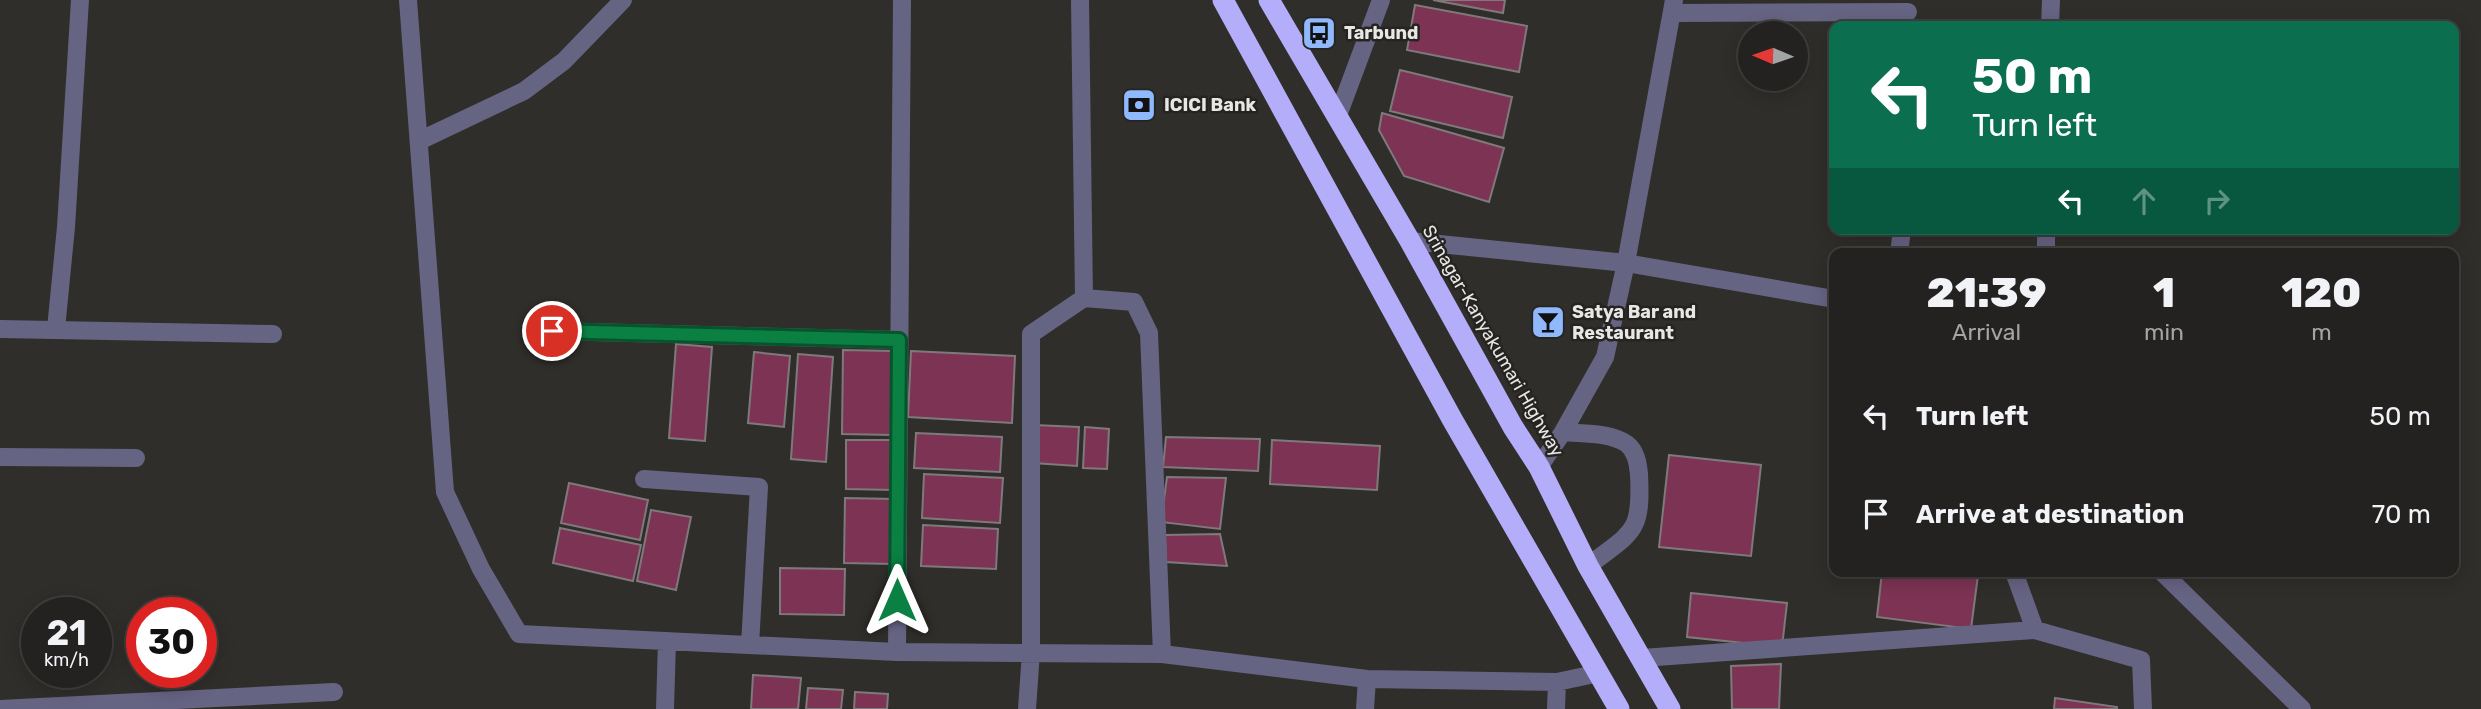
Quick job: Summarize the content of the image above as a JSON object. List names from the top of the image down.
{
  "streets": {
    "highway": ["Srinagar-Kanyakumari Highway"]
  },
  "places": {
    "bus stop": ["Tarbund"],
    "bank": ["ICICI Bank"],
    "bar": ["Satya Bar and Restaurant"]
  },
  "north": "left",
  "page": {
    "turn": ["50 m", "Turn left"],
    "eta": [
      "21:39",
      "Arrival",
      "1",
      "min",
      "120",
      "m"
    ],
    "list": [
      {
        "name": "Turn left",
        "value": "50 m"
      },
      {
        "name": "Arrive at destination",
        "value": "70 m"
      }
    ],
    "speed": "21 km/h",
    "limit": "30"
  }
}
